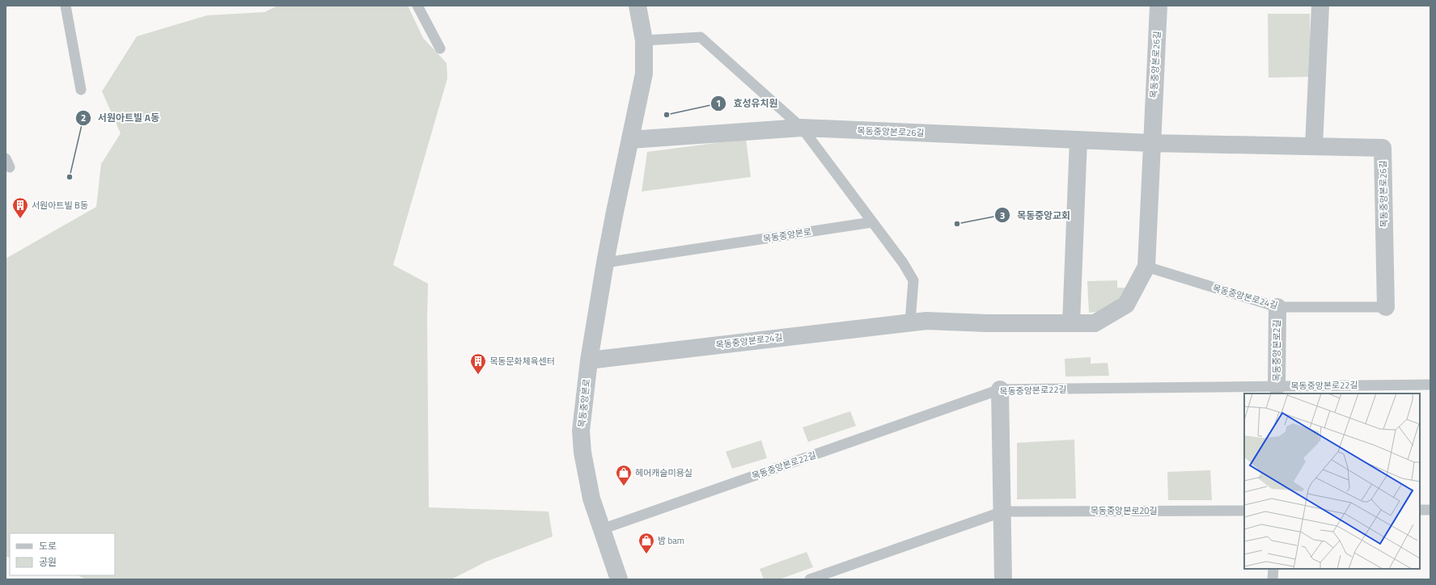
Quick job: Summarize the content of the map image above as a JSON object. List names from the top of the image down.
{
  "streets": {
    "street": [
      "목동중앙본로26길",
      "목동중앙본로",
      "목동중앙본로24길",
      "목동중앙본로2길"
    ],
    "lane": ["목동중앙본로22길", "목동중앙본로20길"]
  },
  "crossings": [
    ["목동중앙본로26길", "목동중앙본로"],
    ["목동중앙본로26길", "목동중앙본로24길"],
    ["목동중앙본로", "목동중앙본로24길"],
    ["목동중앙본로", "목동중앙본로22길"],
    ["목동중앙본로24길", "목동중앙본로2길"],
    ["목동중앙본로2길", "목동중앙본로22길"]
  ],
  "places": {
    "other": ["효성유치원", "서원아트빌 A동", "목동중앙교회"],
    "building": ["서원아트빌 B동", "목동문화체육센터"],
    "shop": ["헤어캐슬미용실", "밤 bam"]
  },
  "legend": ["도로", "공원"]
}
